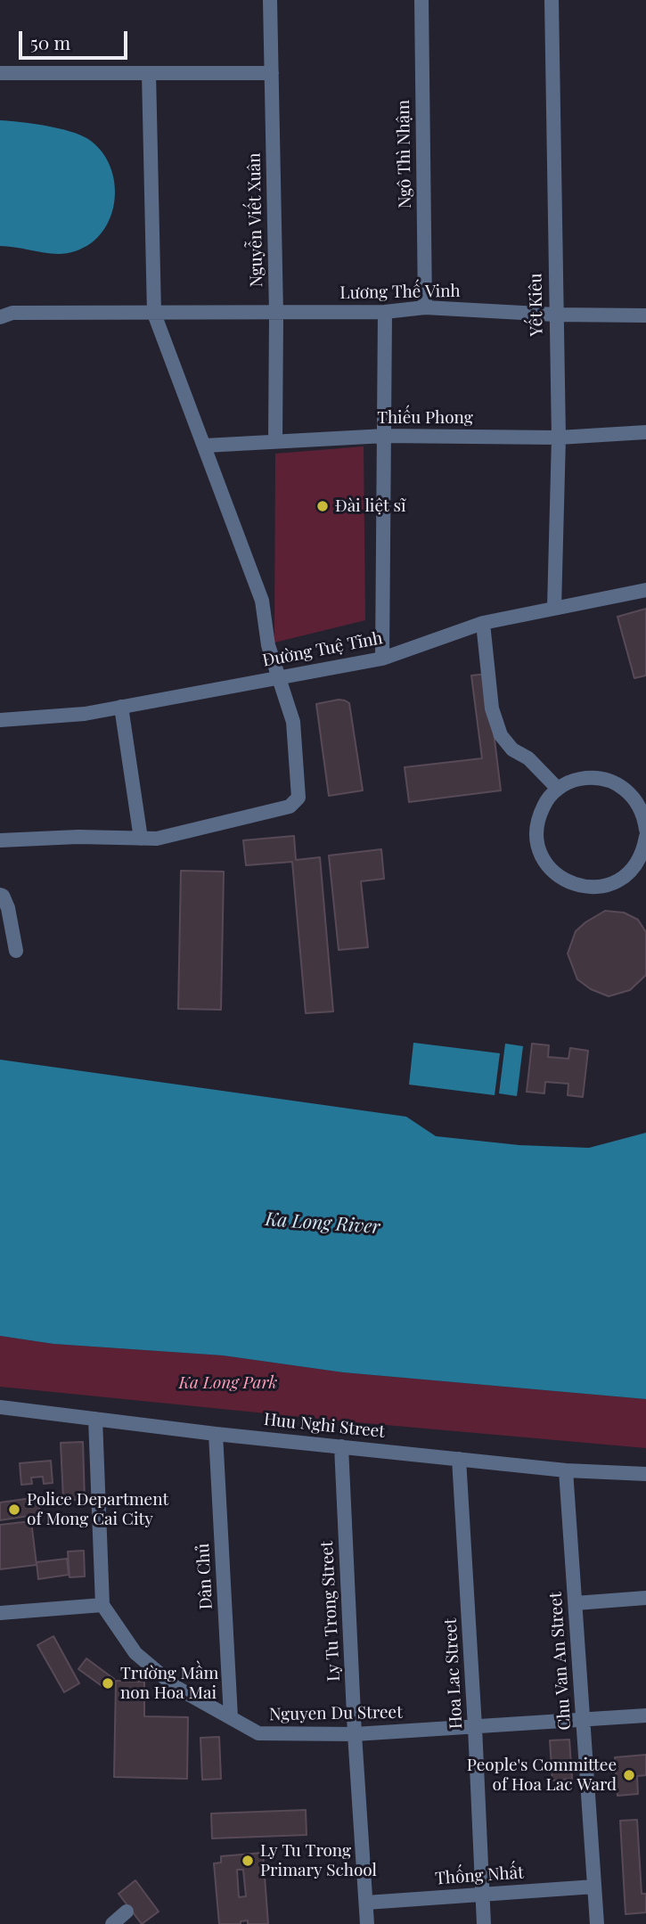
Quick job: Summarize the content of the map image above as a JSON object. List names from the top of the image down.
{
  "streets": {
    "street": [
      "Ngô Thì Nhậm",
      "Nguyễn Viết Xuân",
      "Lương Thế Vinh",
      "Yết Kiêu",
      "Thiếu Phong",
      "Đường Tuệ Tĩnh",
      "Huu Nghi Street",
      "Dân Chủ",
      "Ly Tu Trong Street",
      "Chu Van An Street",
      "Hoa Lac Street",
      "Nguyen Du Street",
      "Thống Nhất"
    ]
  },
  "crossings": [
    ["Ngô Thì Nhậm", "Lương Thế Vinh"],
    ["Nguyễn Viết Xuân", "Lương Thế Vinh"],
    ["Nguyễn Viết Xuân", "Thiếu Phong"],
    ["Lương Thế Vinh", "Yết Kiêu"],
    ["Yết Kiêu", "Thiếu Phong"],
    ["Yết Kiêu", "Đường Tuệ Tĩnh"],
    ["Huu Nghi Street", "Dân Chủ"],
    ["Huu Nghi Street", "Ly Tu Trong Street"],
    ["Huu Nghi Street", "Chu Van An Street"],
    ["Huu Nghi Street", "Hoa Lac Street"],
    ["Dân Chủ", "Nguyen Du Street"],
    ["Ly Tu Trong Street", "Nguyen Du Street"],
    ["Ly Tu Trong Street", "Thống Nhất"],
    ["Chu Van An Street", "Nguyen Du Street"],
    ["Chu Van An Street", "Thống Nhất"],
    ["Hoa Lac Street", "Nguyen Du Street"],
    ["Hoa Lac Street", "Thống Nhất"]
  ],
  "water": ["Ka Long River"],
  "parks": ["Ka Long Park"],
  "places": [
    "Đài liệt sĩ",
    "Police Department of Mong Cai City",
    "Trường Mầm non Hoa Mai",
    "People's Committee of Hoa Lac Ward",
    "Ly Tu Trong Primary School"
  ],
  "scale_bar": "50 m"
}
